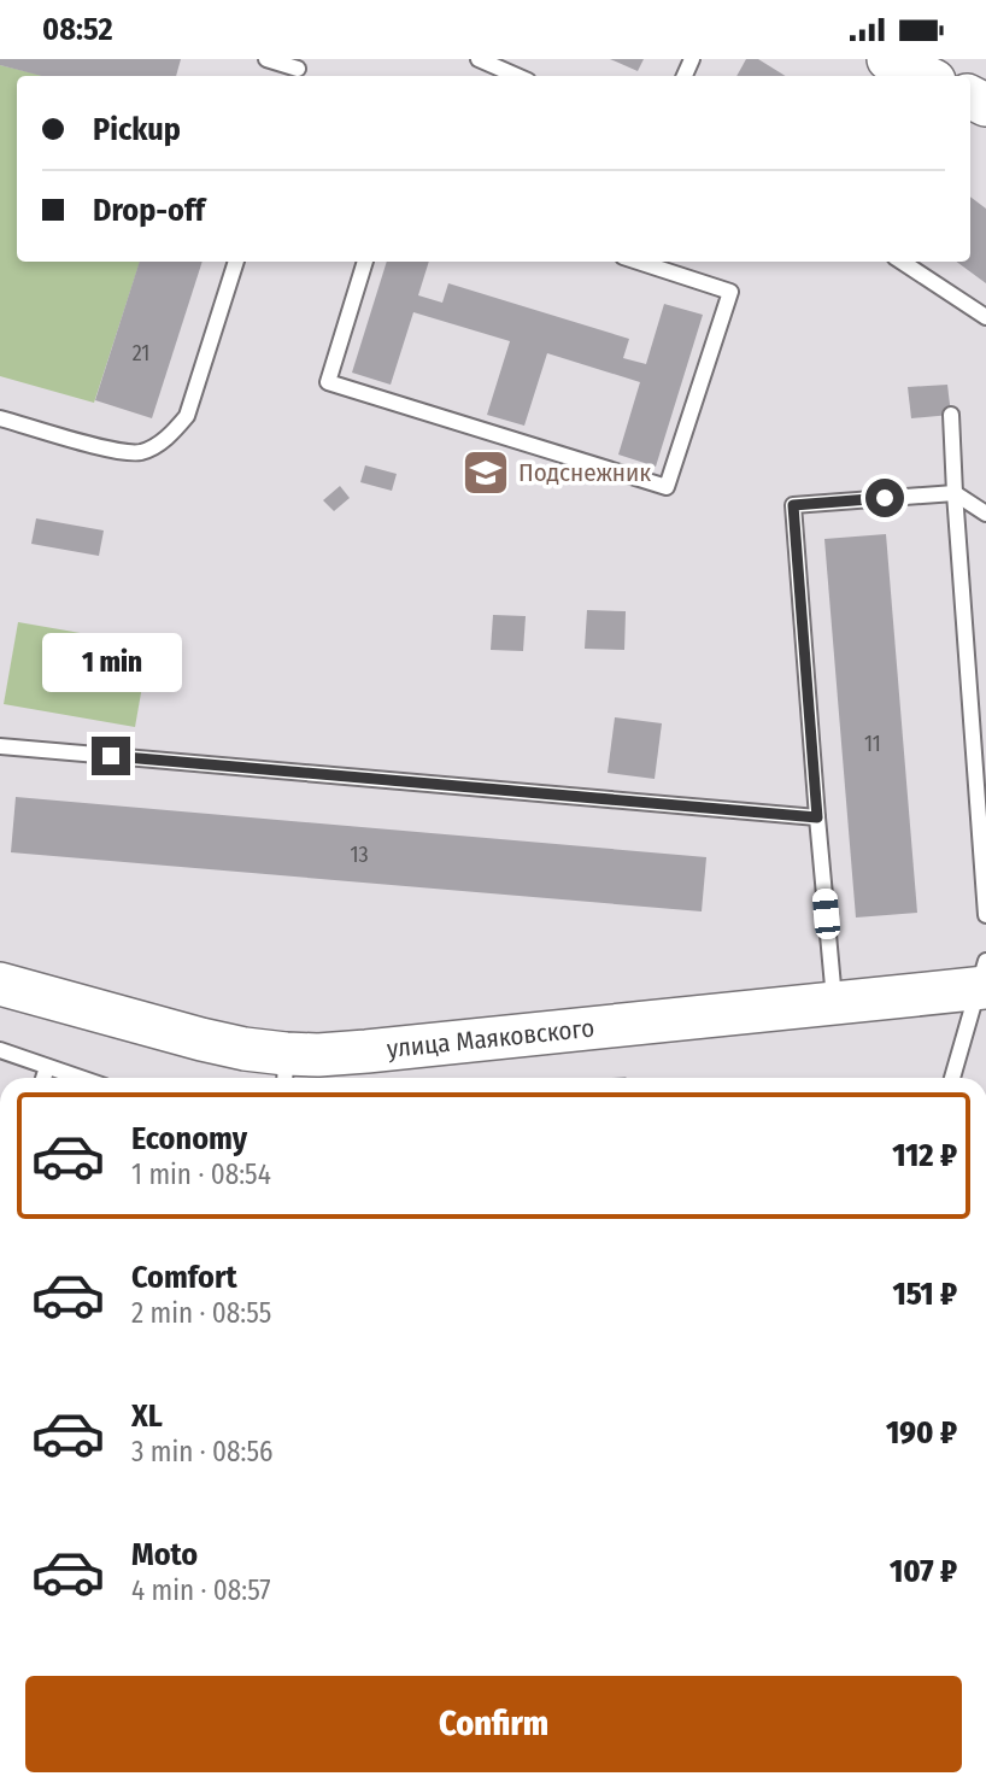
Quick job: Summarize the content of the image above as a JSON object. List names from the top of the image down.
{
  "streets": {
    "street": ["улица Маяковского"]
  },
  "places": {
    "school or university": ["Подснежник"]
  },
  "house_numbers": ["21", "11", "13"],
  "page": {
    "status": "08:52",
    "banner": ["Pickup", "Drop-off"],
    "bubble": "1 min",
    "list": [
      {
        "name": "Economy",
        "note": "1 min · 08:54",
        "value": "112 ₽"
      },
      {
        "name": "Comfort",
        "note": "2 min · 08:55",
        "value": "151 ₽"
      },
      {
        "name": "XL",
        "note": "3 min · 08:56",
        "value": "190 ₽"
      },
      {
        "name": "Moto",
        "note": "4 min · 08:57",
        "value": "107 ₽"
      }
    ],
    "buttons": "Confirm"
  }
}
